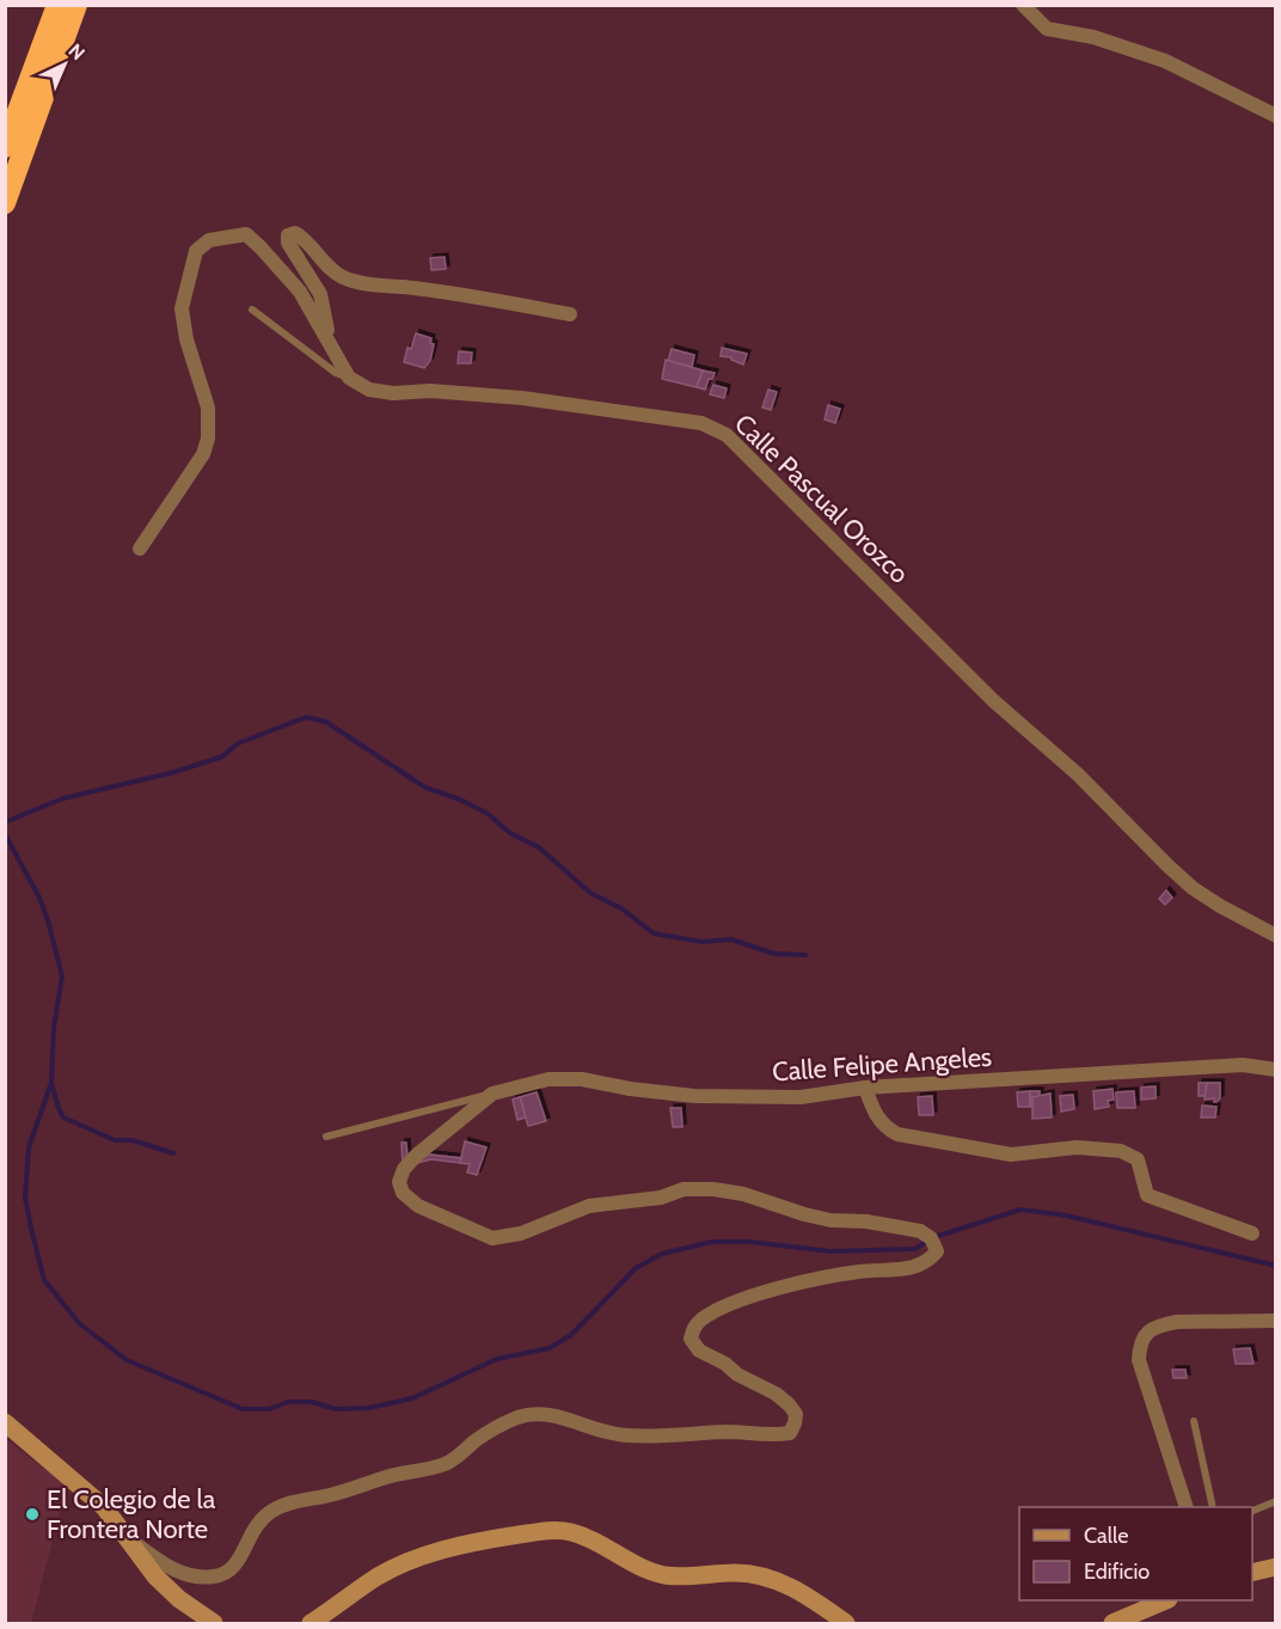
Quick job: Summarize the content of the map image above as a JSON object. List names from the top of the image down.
{
  "streets": {
    "street": ["Calle Pascual Orozco", "Calle Felipe Angeles"]
  },
  "places": ["El Colegio de la Frontera Norte"],
  "legend": ["Calle", "Edificio"],
  "north": "top right"
}
